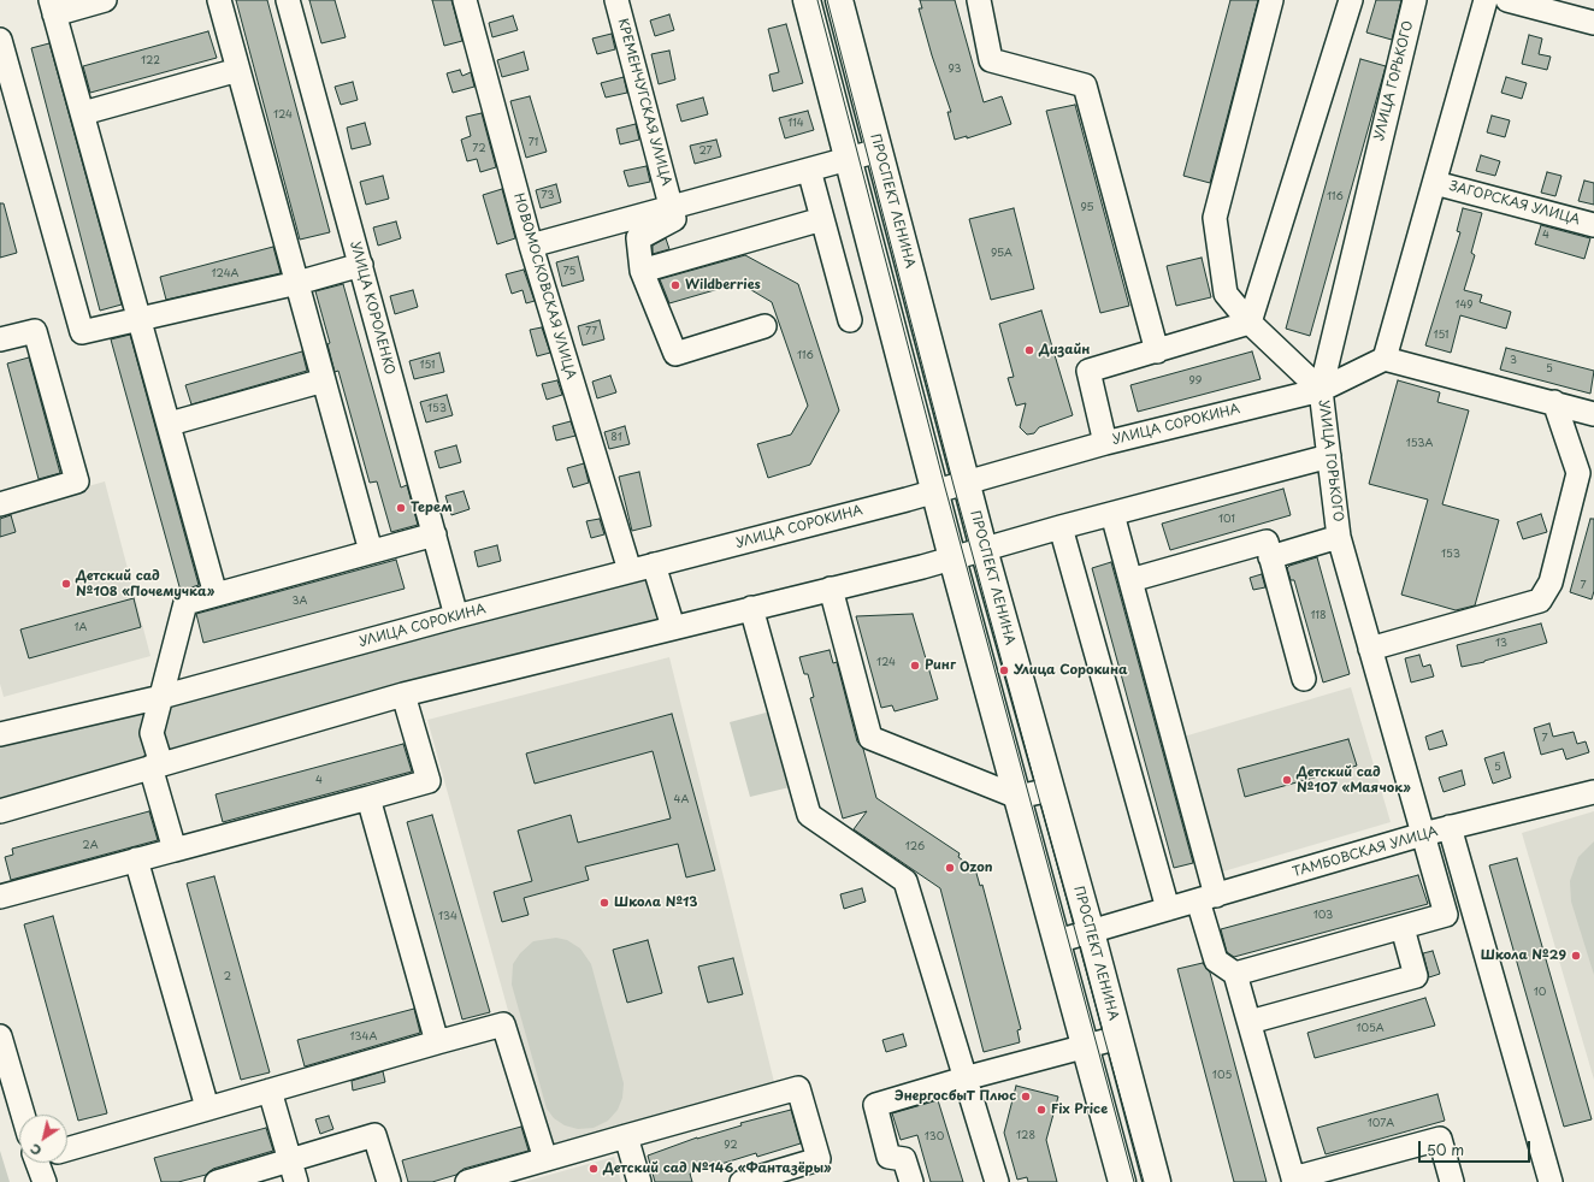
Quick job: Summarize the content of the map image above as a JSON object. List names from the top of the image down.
{
  "streets": {
    "main road": ["ПРОСПЕКТ ЛЕНИНА"],
    "street": [
      "УЛИЦА ГОРЬКОГО",
      "КРЕМЕНЧУГСКАЯ УЛИЦА",
      "ЗАГОРСКАЯ УЛИЦА",
      "НОВОМОСКОВСКАЯ УЛИЦА",
      "УЛИЦА КОРОЛЕНКО",
      "УЛИЦА СОРОКИНА",
      "ТАМБОВСКАЯ УЛИЦА"
    ]
  },
  "crossings": [
    ["УЛИЦА ГОРЬКОГО", "УЛИЦА СОРОКИНА"],
    ["УЛИЦА ГОРЬКОГО", "ТАМБОВСКАЯ УЛИЦА"],
    ["ПРОСПЕКТ ЛЕНИНА", "УЛИЦА СОРОКИНА"],
    ["ПРОСПЕКТ ЛЕНИНА", "ТАМБОВСКАЯ УЛИЦА"],
    ["НОВОМОСКОВСКАЯ УЛИЦА", "УЛИЦА СОРОКИНА"],
    ["УЛИЦА КОРОЛЕНКО", "УЛИЦА СОРОКИНА"]
  ],
  "places": [
    "Wildberries",
    "Дизайн",
    "Терем",
    "Детский сад №108 «Почемучка»",
    "Ринг",
    "Улица Сорокина",
    "Детский сад №107 «Маячок»",
    "Ozon",
    "Школа №13",
    "Школа №29",
    "ЭнергосбыТ Плюс",
    "Fix Price",
    "Детский сад №146 «Фантазёры»"
  ],
  "house_numbers": [
    "122",
    "93",
    "124",
    "114",
    "71",
    "72",
    "27",
    "73",
    "116",
    "95",
    "4",
    "95А",
    "75",
    "124А",
    "149",
    "77",
    "151",
    "116",
    "3",
    "151",
    "5",
    "99",
    "153",
    "81",
    "153А",
    "101",
    "153",
    "7",
    "3А",
    "118",
    "1А",
    "13",
    "124",
    "7",
    "5",
    "4",
    "4А",
    "2А",
    "126",
    "103",
    "134",
    "2",
    "10",
    "105А",
    "134А",
    "105",
    "107А",
    "128",
    "130",
    "92"
  ],
  "scale_bar": "50 m",
  "north": "bottom left"
}
